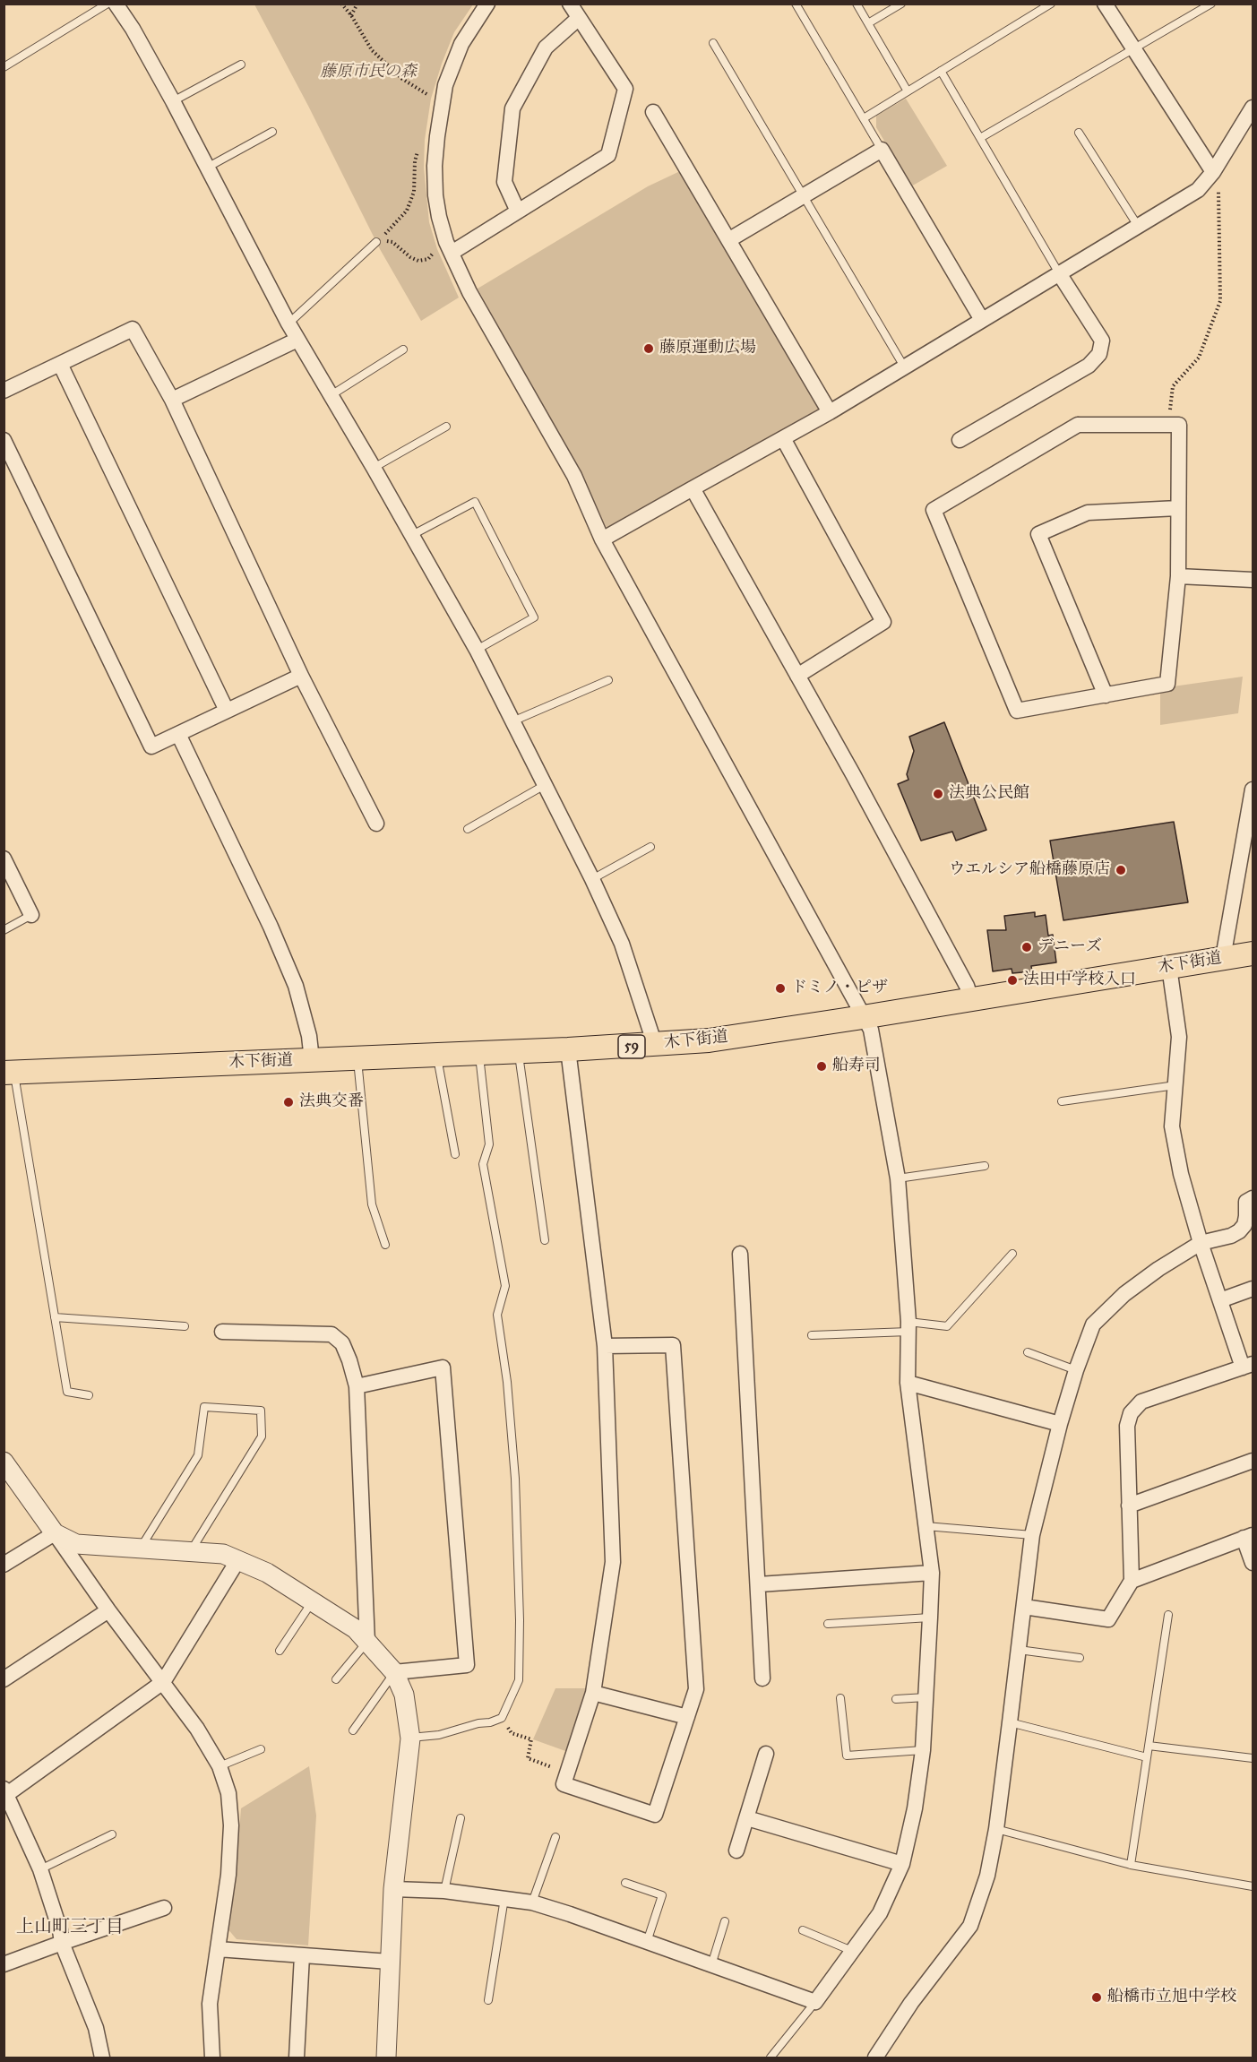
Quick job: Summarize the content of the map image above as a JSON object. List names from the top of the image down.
{
  "streets": {
    "main road": ["木下街道", "59"]
  },
  "districts": ["上山町三丁目"],
  "parks": ["藤原市民の森"],
  "places": [
    "藤原運動広場",
    "法典公民館",
    "ウエルシア船橋藤原店",
    "デニーズ",
    "法田中学校入口",
    "ドミノ・ピザ",
    "船寿司",
    "法典交番",
    "船橋市立旭中学校"
  ]
}
